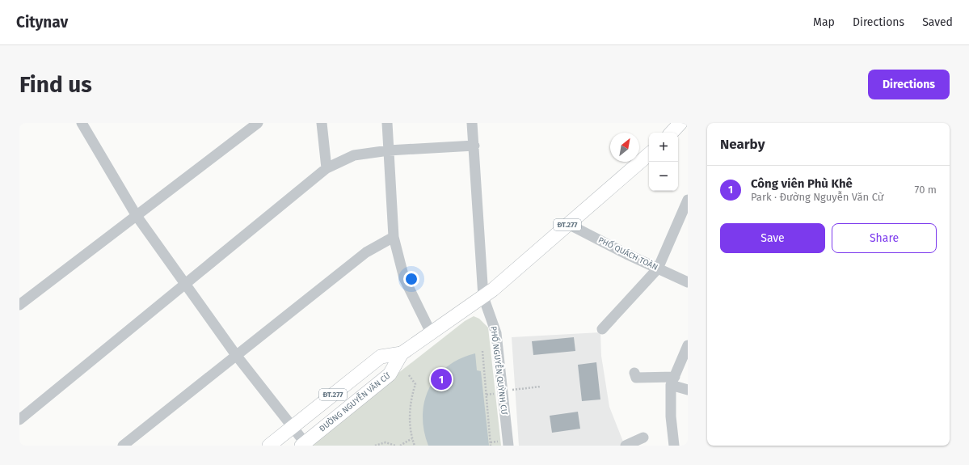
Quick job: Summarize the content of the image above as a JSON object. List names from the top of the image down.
{
  "streets": {
    "main road": ["ĐT.277", "ĐƯỜNG NGUYỄN VĂN CỪ"],
    "street": ["PHỐ QUÁCH TOÀN", "PHỐ NGUYỄN QUỲNH CƯ"]
  },
  "crossings": [
    ["ĐT.277", "PHỐ QUÁCH TOÀN"],
    ["ĐT.277", "PHỐ NGUYỄN QUỲNH CƯ"],
    ["ĐT.277", "ĐƯỜNG NGUYỄN VĂN CỪ"],
    ["PHỐ NGUYỄN QUỲNH CƯ", "ĐƯỜNG NGUYỄN VĂN CỪ"]
  ],
  "north": "top right",
  "page": {
    "header": "Citynav",
    "nav": ["Map", "Directions", "Saved"],
    "buttons": [
      "Directions",
      ["Save", "Share"]
    ],
    "title": "Find us",
    "heading": "Nearby",
    "map_buttons": ["+", "−"],
    "list": [
      {
        "mark": "1",
        "name": "Công viên Phù Khê",
        "note": "Park · Đường Nguyễn Văn Cừ",
        "value": "70 m"
      }
    ],
    "pins": "1"
  }
}
